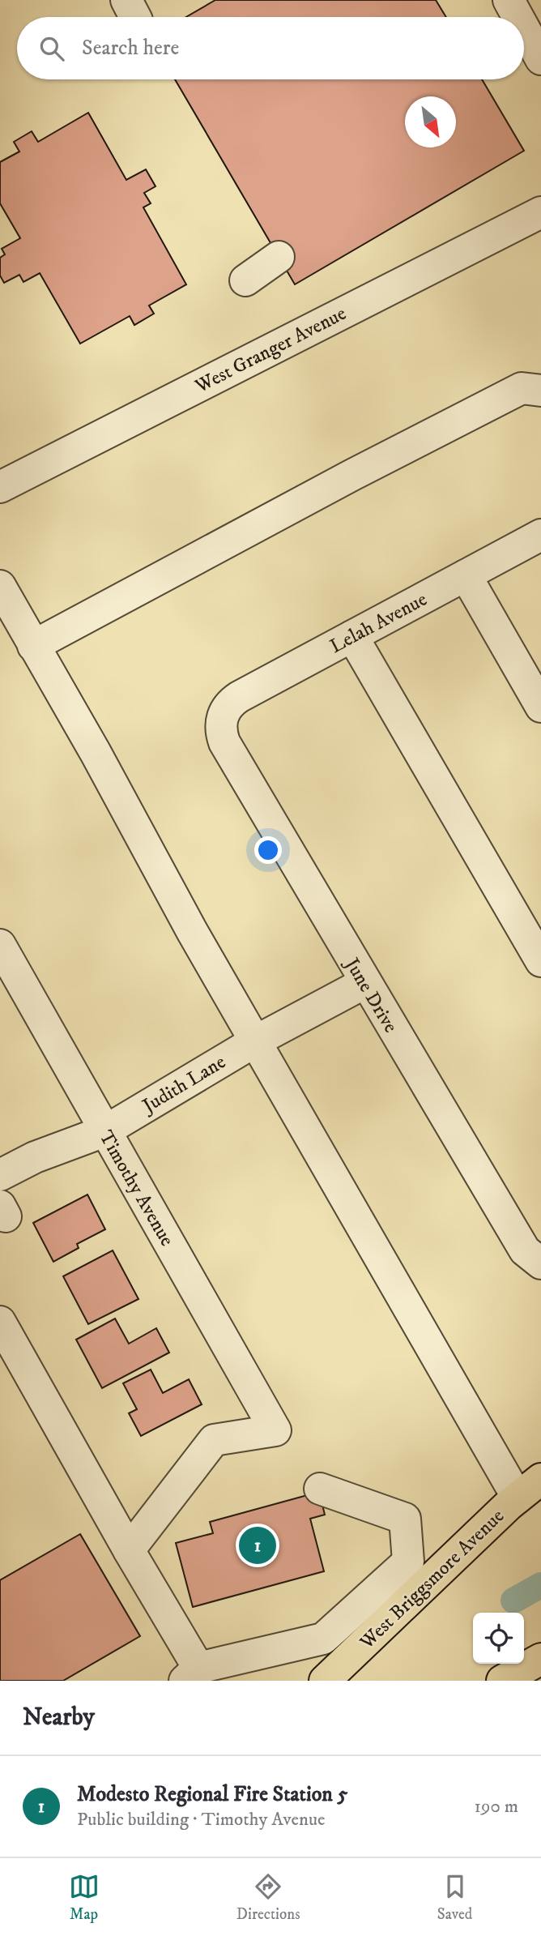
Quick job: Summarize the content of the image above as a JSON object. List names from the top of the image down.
{
  "streets": {
    "main road": ["West Briggsmore Avenue"],
    "street": [
      "West Granger Avenue",
      "Lelah Avenue",
      "June Drive",
      "Judith Lane",
      "Timothy Avenue"
    ]
  },
  "crossings": [
    ["Lelah Avenue", "June Drive"],
    ["June Drive", "Judith Lane"],
    ["Judith Lane", "Timothy Avenue"]
  ],
  "north": "bottom right",
  "page": {
    "search": "Search here",
    "pins": "1",
    "heading": "Nearby",
    "list": [
      {
        "mark": "1",
        "name": "Modesto Regional Fire Station 5",
        "note": "Public building · Timothy Avenue",
        "value": "190 m"
      }
    ],
    "nav": ["Map", "Directions", "Saved"]
  }
}
